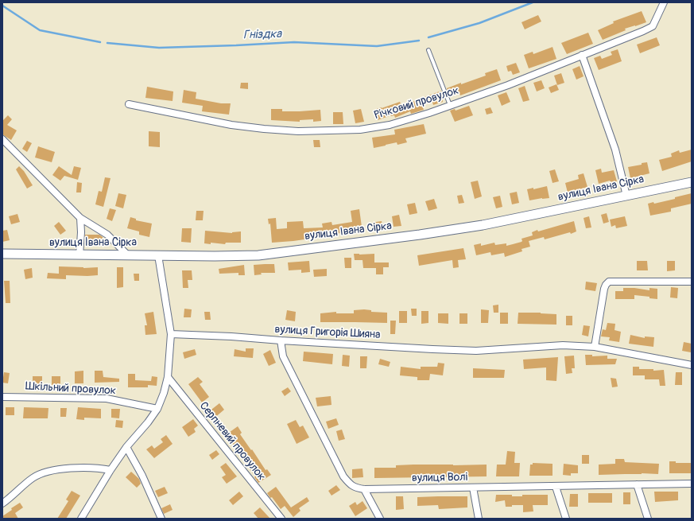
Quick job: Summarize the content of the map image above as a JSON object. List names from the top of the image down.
{
  "streets": {
    "street": [
      "Річковий провулок",
      "вулиця Івана Сірка",
      "вулиця Григорія Шияна",
      "Шкільний провулок",
      "Серпневий провулок",
      "вулиця Волі"
    ]
  },
  "crossings": [
    ["вулиця Григорія Шияна", "вулиця Волі"]
  ],
  "water": ["Гніздка"]
}
